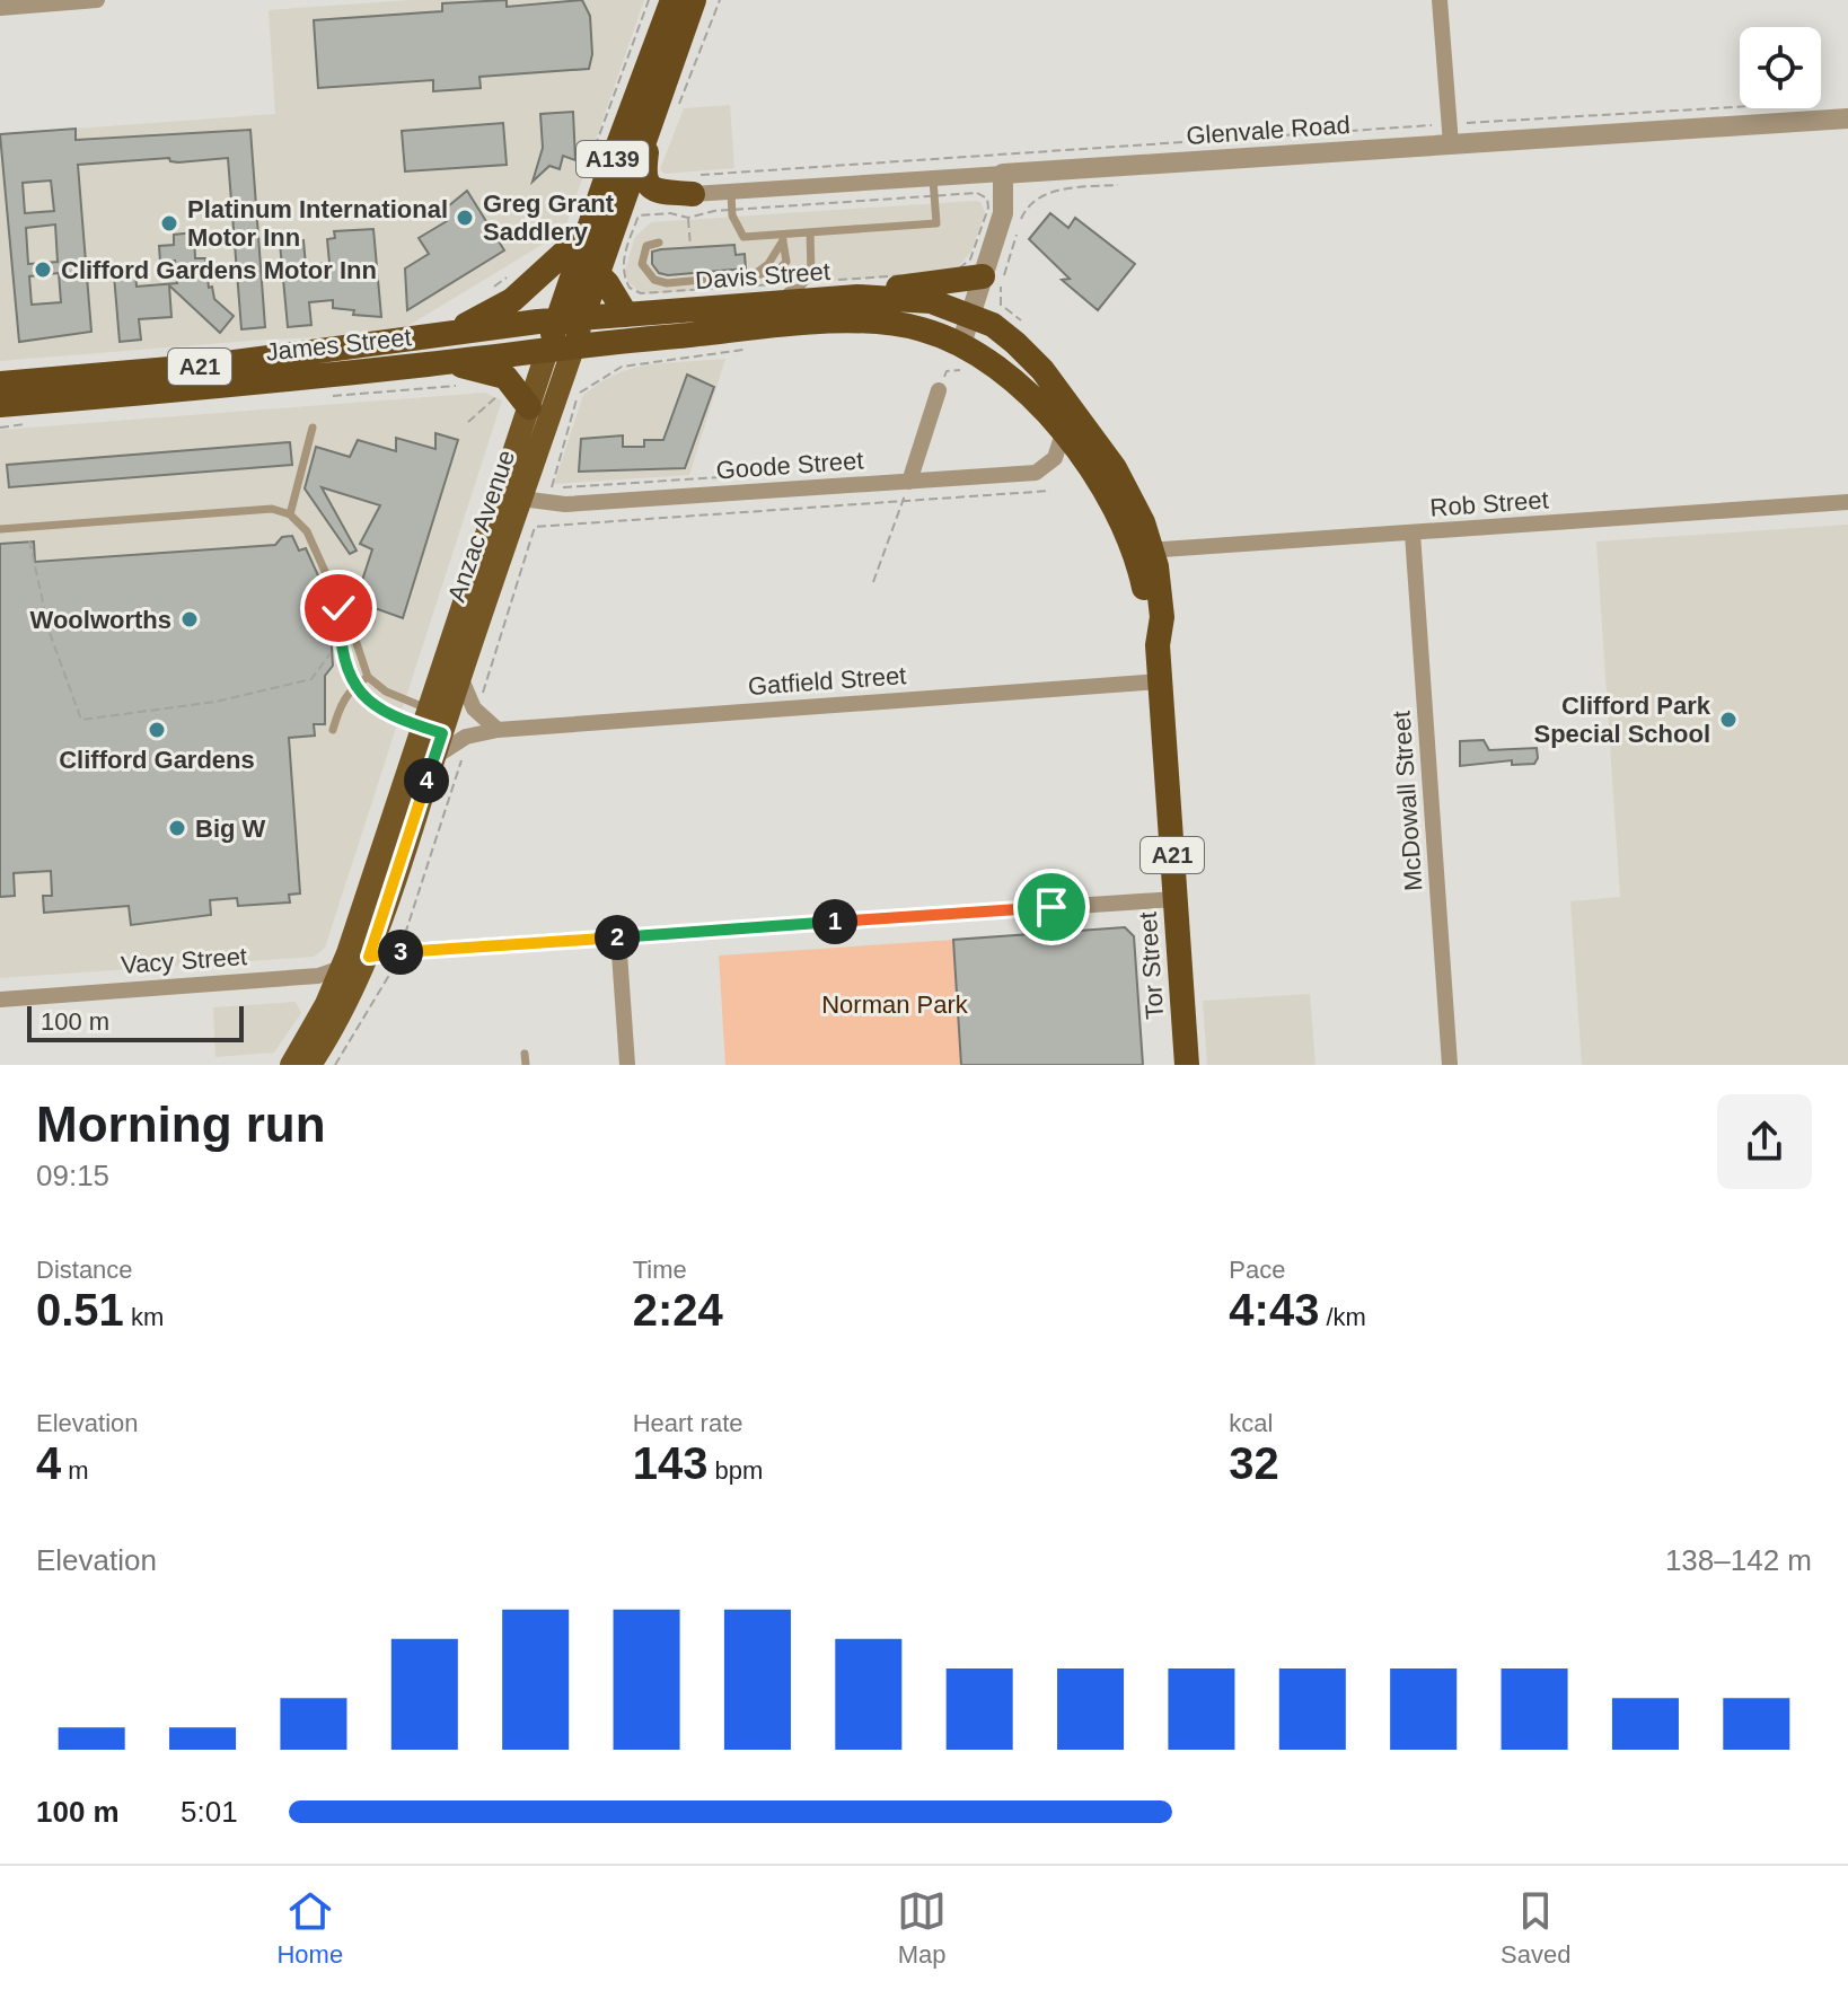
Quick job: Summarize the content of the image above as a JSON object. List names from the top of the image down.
{
  "streets": {
    "highway": [
      "A139",
      "Davis Street",
      "James Street",
      "A21",
      "Anzac Avenue",
      "Tor Street"
    ],
    "street": [
      "Glenvale Road",
      "Goode Street",
      "Rob Street",
      "Gatfield Street",
      "McDowall Street",
      "Vacy Street"
    ]
  },
  "crossings": [
    ["Davis Street", "James Street"],
    ["Davis Street", "Anzac Avenue"],
    ["Davis Street", "Tor Street"],
    ["James Street", "Anzac Avenue"],
    ["Goode Street", "Anzac Avenue"],
    ["Goode Street", "Tor Street"],
    ["Rob Street", "McDowall Street"],
    ["Rob Street", "Tor Street"],
    ["Anzac Avenue", "Gatfield Street"],
    ["Anzac Avenue", "Vacy Street"],
    ["Gatfield Street", "Tor Street"],
    ["Vacy Street", "Tor Street"]
  ],
  "parks": ["Norman Park"],
  "places": [
    "Greg Grant Saddlery",
    "Platinum International Motor Inn",
    "Clifford Gardens Motor Inn",
    "Woolworths",
    "Clifford Park Special School",
    "Clifford Gardens",
    "Big W"
  ],
  "scale_bar": "100 m",
  "page": {
    "pins": [
      "4",
      "1",
      "2",
      "3"
    ],
    "scale": "100 m",
    "heading": ["Morning run", "09:15"],
    "stats": [
      ["Distance", "0.51 km"],
      ["Time", "2:24"],
      ["Pace", "4:43 /km"],
      ["Elevation", "4 m"],
      ["Heart rate", "143 bpm"],
      ["kcal", "32"]
    ],
    "chart": ["Elevation", "138–142 m"],
    "list": [
      {
        "name": "100 m",
        "note": "5:01"
      }
    ],
    "tabs": ["Home", "Map", "Saved"]
  }
}
